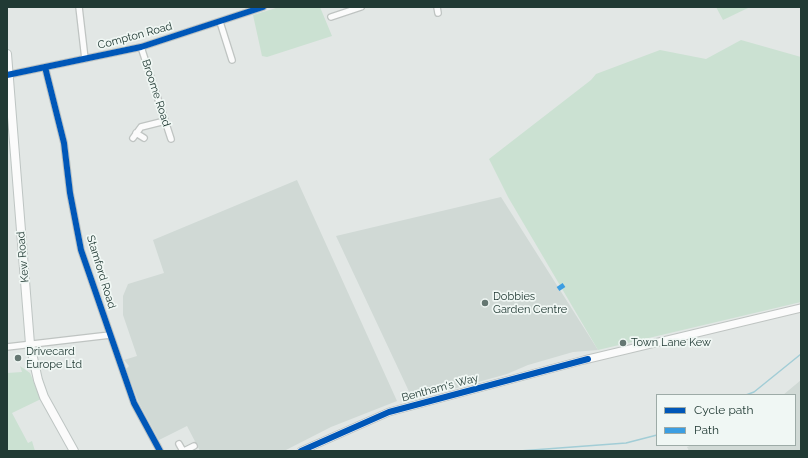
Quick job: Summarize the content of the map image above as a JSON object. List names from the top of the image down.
{
  "streets": {
    "main road": ["Kew Road"],
    "street": [
      "Compton Road",
      "Broome Road",
      "Stamford Road",
      "Bentham's Way"
    ]
  },
  "crossings": [
    ["Compton Road", "Broome Road"],
    ["Compton Road", "Kew Road"],
    ["Compton Road", "Stamford Road"]
  ],
  "places": ["Dobbies Garden Centre", "Town Lane Kew", "Drivecard Europe Ltd"],
  "legend": ["Cycle path", "Path"]
}
